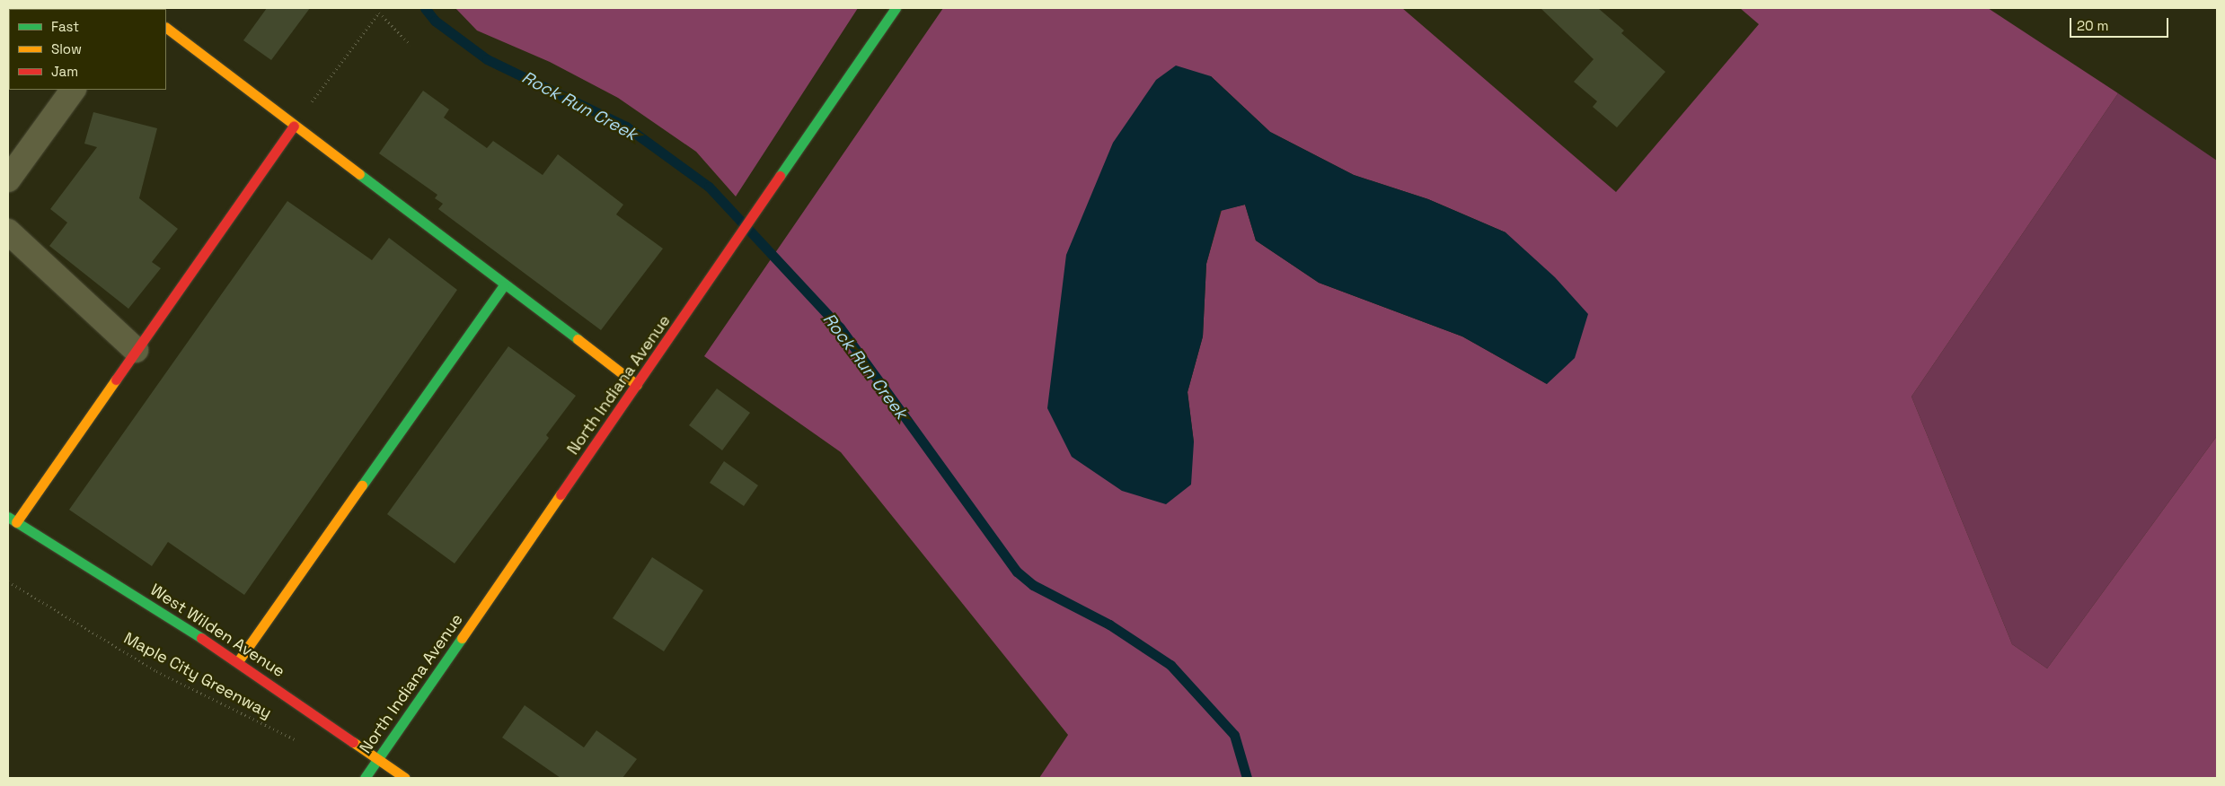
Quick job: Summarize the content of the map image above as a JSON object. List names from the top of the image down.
{
  "streets": {
    "street": ["North Indiana Avenue", "West Wilden Avenue"],
    "path": ["Maple City Greenway"]
  },
  "crossings": [
    ["North Indiana Avenue", "West Wilden Avenue"]
  ],
  "water": ["Rock Run Creek"],
  "legend": ["Fast", "Slow", "Jam"],
  "scale_bar": "20 m"
}
